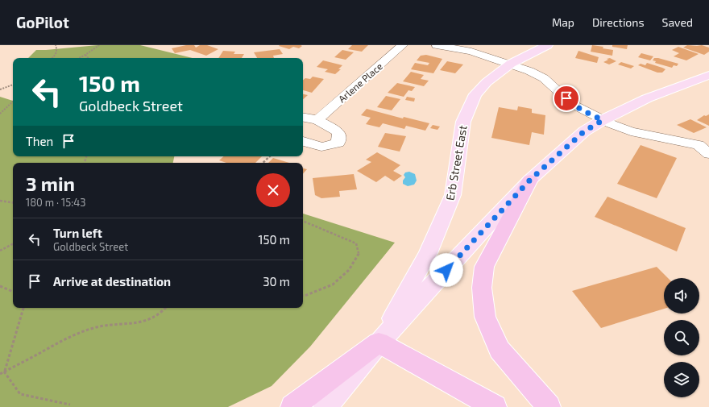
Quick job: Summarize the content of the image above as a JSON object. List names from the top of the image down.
{
  "streets": {
    "main road": ["Erb Street East"],
    "street": ["Arlene Place"]
  },
  "page": {
    "header": "GoPilot",
    "nav": ["Map", "Directions", "Saved"],
    "turn": ["150 m", "Goldbeck Street"],
    "then": "Then",
    "heading": ["3 min", "180 m · 15:43"],
    "list": [
      {
        "name": "Turn left",
        "note": "Goldbeck Street",
        "value": "150 m"
      },
      {
        "name": "Arrive at destination",
        "value": "30 m"
      }
    ]
  }
}
